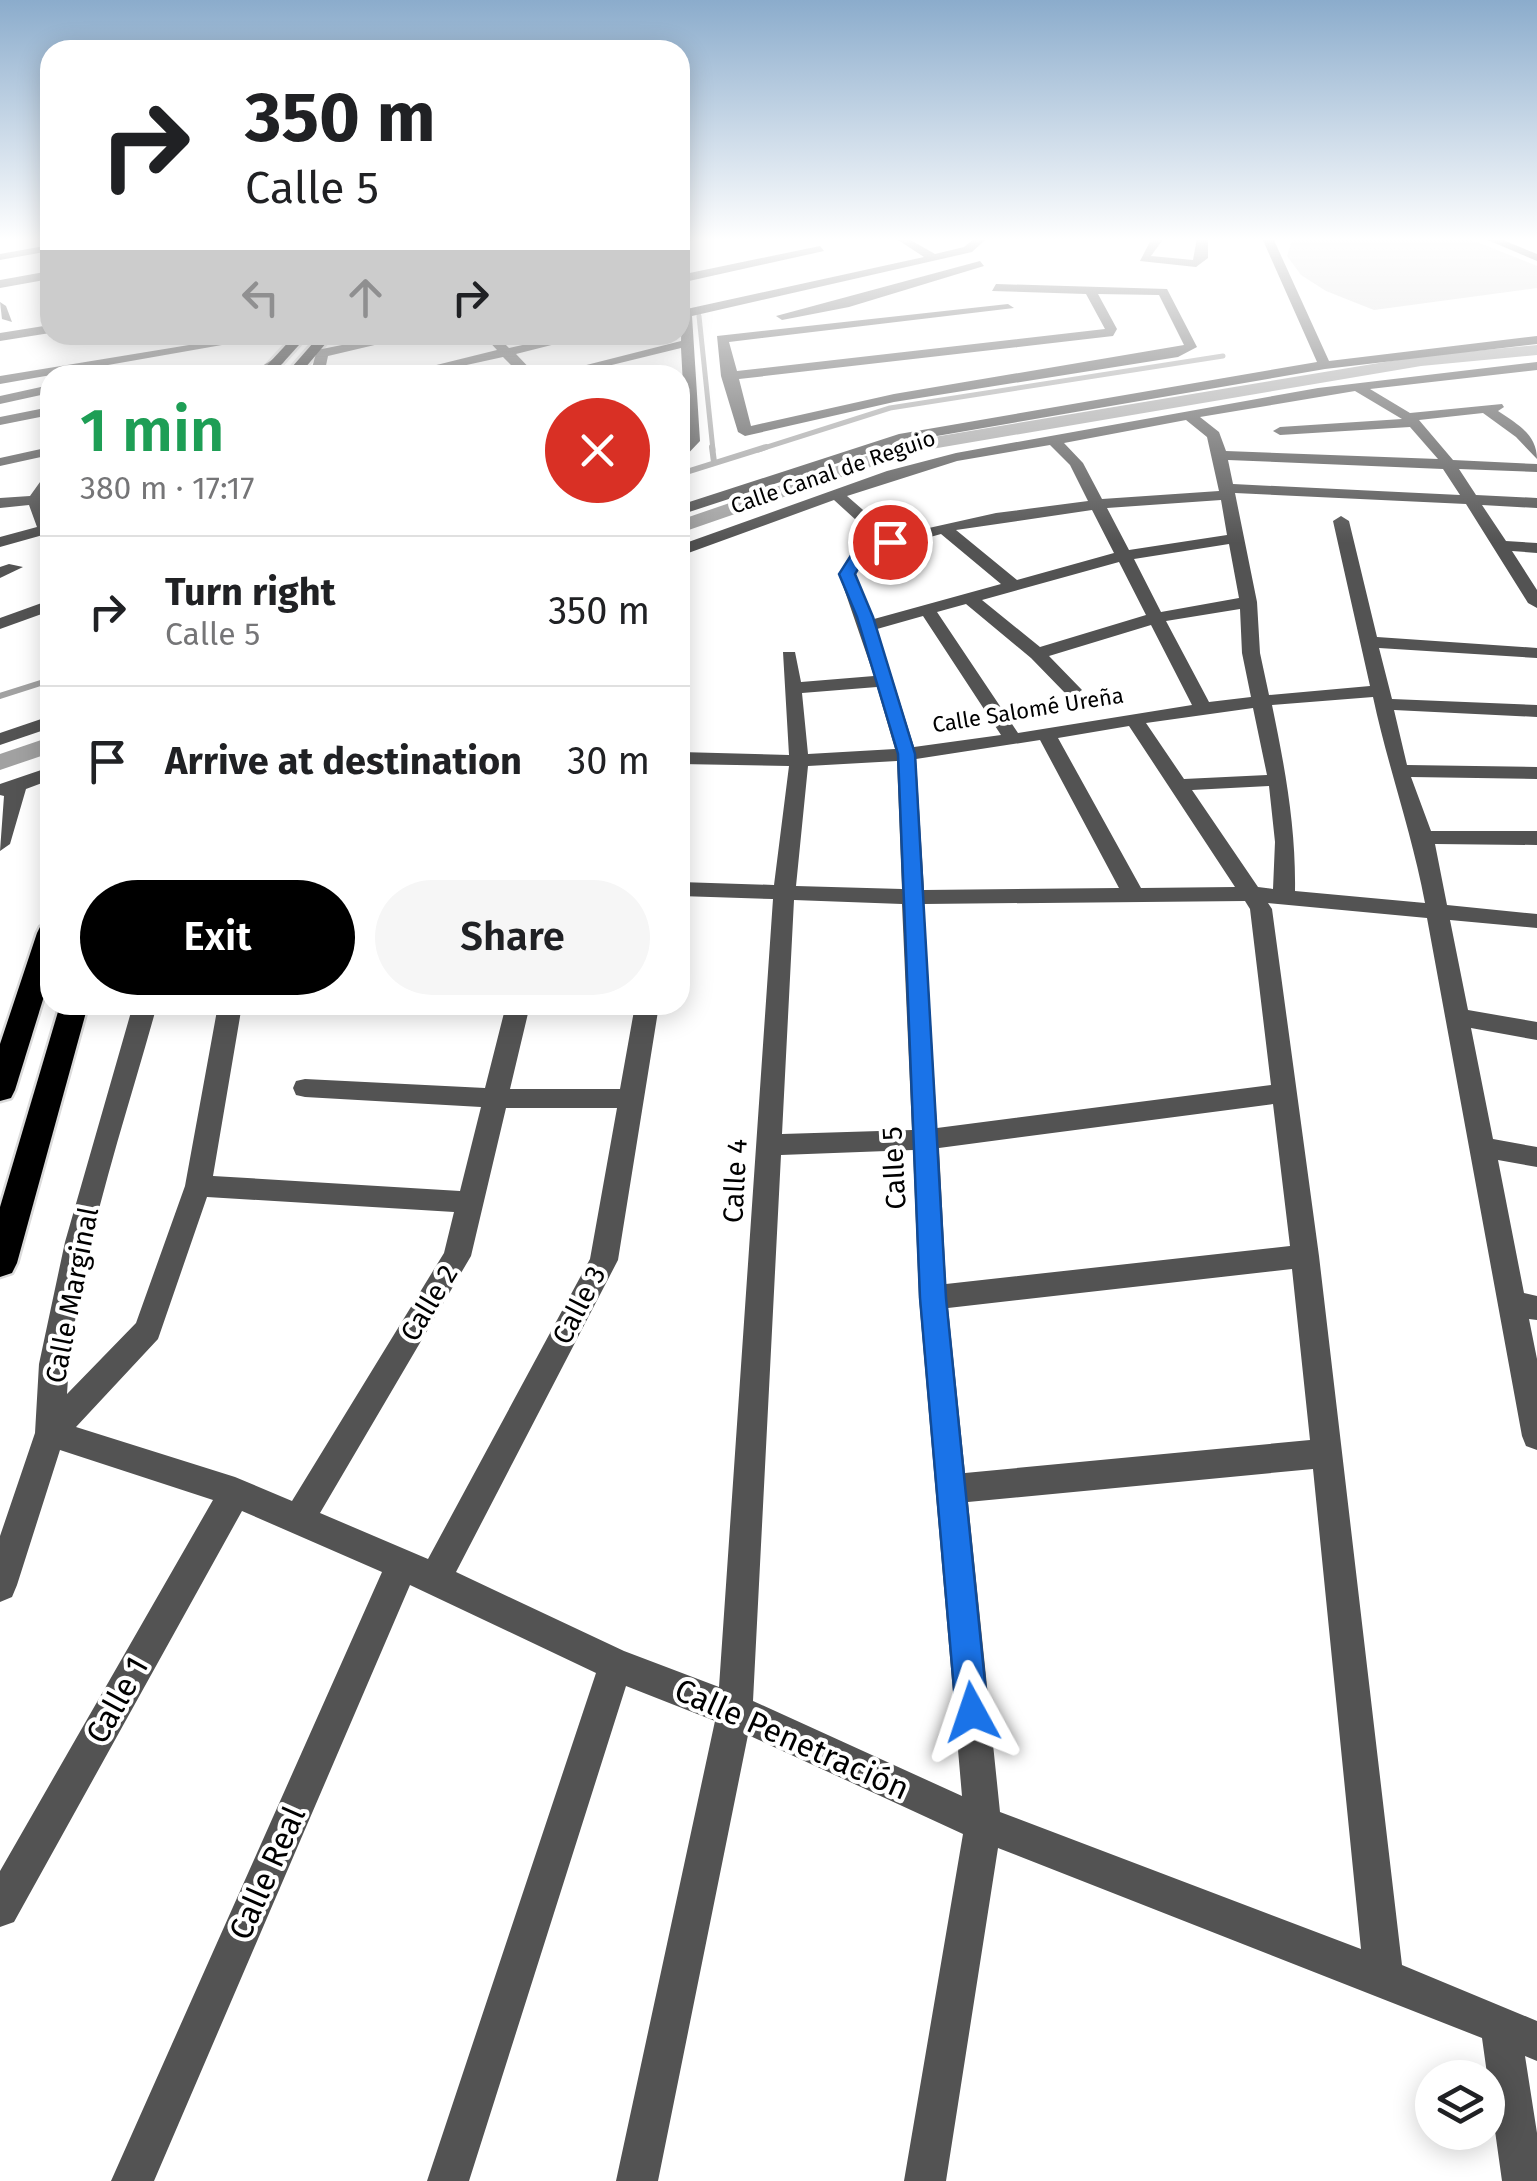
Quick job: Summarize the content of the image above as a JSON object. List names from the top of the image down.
{
  "streets": {
    "street": [
      "Calle Canal de Reguio",
      "Calle Salomé Ureña",
      "Calle 5",
      "Calle 4",
      "Calle Marginal",
      "Calle 2",
      "Calle 3",
      "Calle 1",
      "Calle Penetración",
      "Calle Real"
    ]
  },
  "crossings": [
    ["Calle Salomé Ureña", "Calle 5"],
    ["Calle Salomé Ureña", "Calle 4"],
    ["Calle 5", "Calle Penetración"],
    ["Calle 4", "Calle Penetración"],
    ["Calle Marginal", "Calle Penetración"],
    ["Calle 2", "Calle Penetración"],
    ["Calle 3", "Calle Penetración"],
    ["Calle 3", "Calle Real"],
    ["Calle 1", "Calle Penetración"],
    ["Calle Penetración", "Calle Real"]
  ],
  "page": {
    "turn": ["350 m", "Calle 5"],
    "heading": ["1 min", "380 m · 17:17"],
    "list": [
      {
        "name": "Turn right",
        "note": "Calle 5",
        "value": "350 m"
      },
      {
        "name": "Arrive at destination",
        "value": "30 m"
      }
    ],
    "buttons": ["Exit", "Share"]
  }
}
